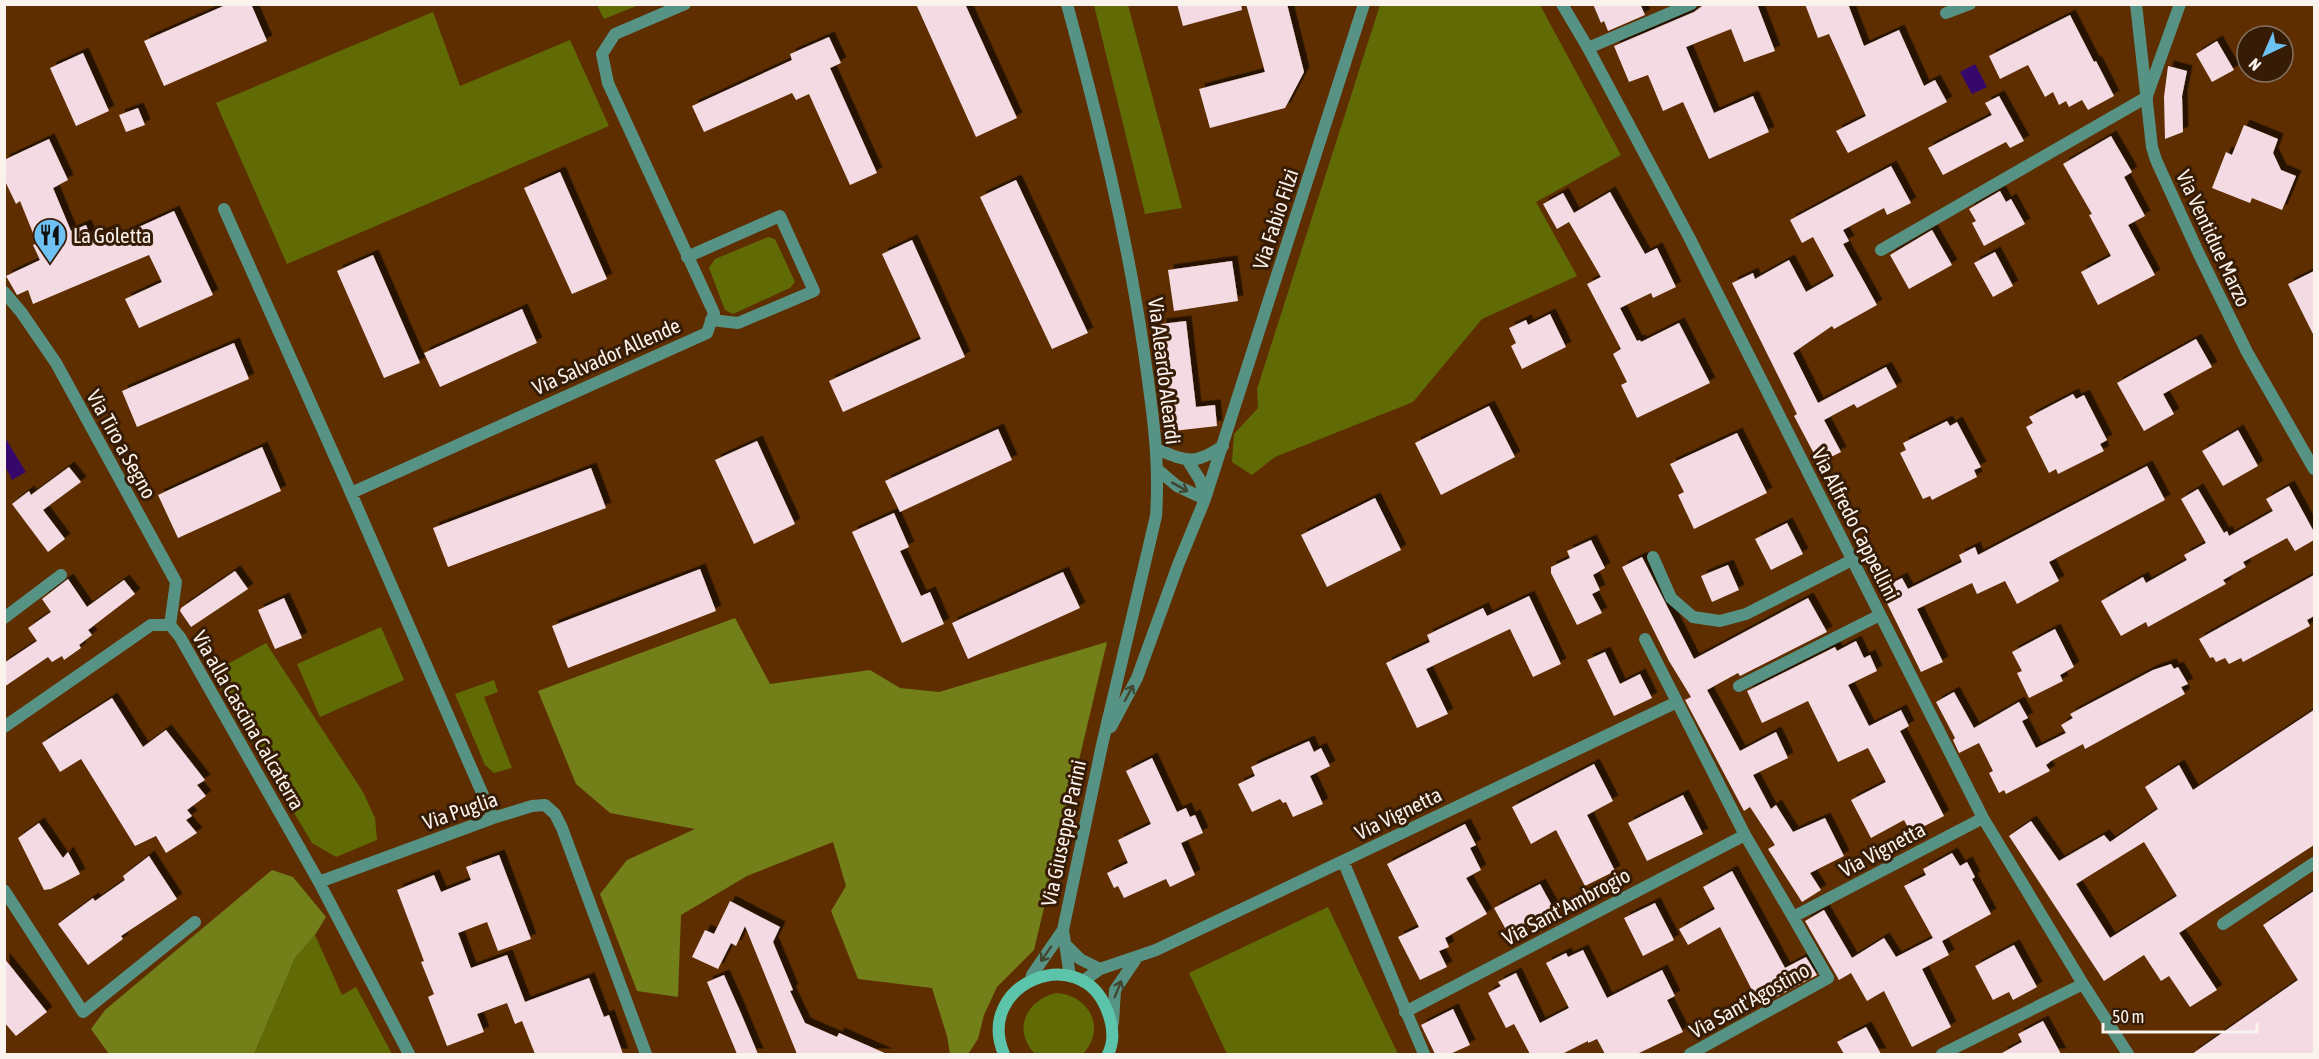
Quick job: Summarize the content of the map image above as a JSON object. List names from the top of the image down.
{
  "streets": {
    "street": [
      "Via Fabio Filzi",
      "Via Ventidue Marzo",
      "Via Salvador Allende",
      "Via Aleardo Aleardi",
      "Via Tiro a Segno",
      "Via Alfredo Cappellini",
      "Via alla Cascina Calcaterra",
      "Via Puglia",
      "Via Vignetta",
      "Via Giuseppe Parini",
      "Via Sant'Ambrogio",
      "Via Sant'Agostino"
    ]
  },
  "crossings": [
    ["Via Fabio Filzi", "Via Aleardo Aleardi"],
    ["Via Fabio Filzi", "Via Giuseppe Parini"],
    ["Via Aleardo Aleardi", "Via Giuseppe Parini"],
    ["Via Tiro a Segno", "Via alla Cascina Calcaterra"],
    ["Via Alfredo Cappellini", "Via Vignetta"],
    ["Via alla Cascina Calcaterra", "Via Puglia"],
    ["Via Vignetta", "Via Sant'Agostino"]
  ],
  "places": {
    "restaurant": ["La Goletta"]
  },
  "scale_bar": "50 m",
  "north": "bottom left"
}
